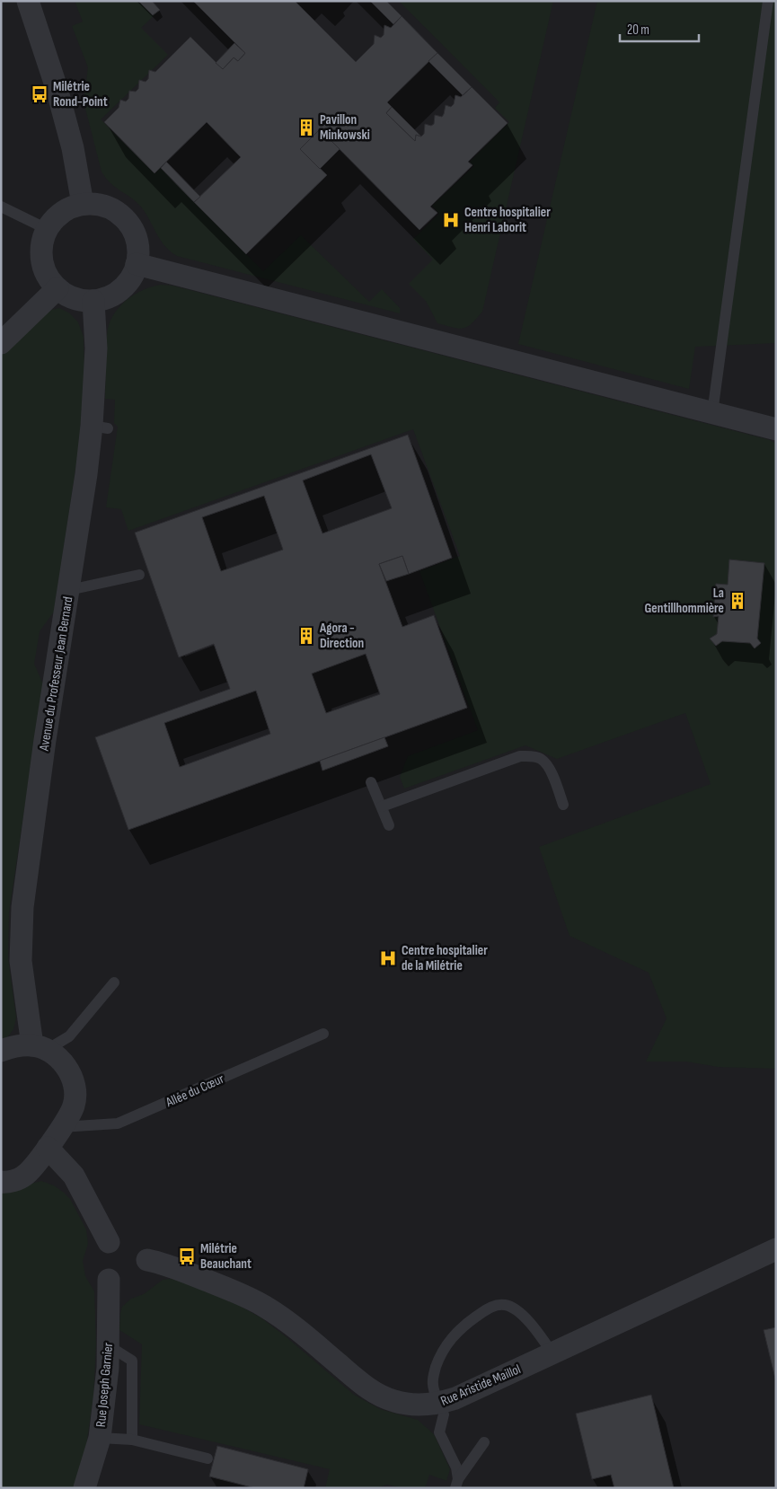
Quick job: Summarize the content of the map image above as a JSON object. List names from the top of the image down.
{
  "streets": {
    "street": ["Avenue du Professeur Jean Bernard", "Rue Joseph Garnier", "Rue Aristide Maillol"],
    "lane": ["Allée du Cœur"]
  },
  "places": {
    "bus stop": ["Milétrie Rond-Point", "Milétrie Beauchant"],
    "building": ["Pavillon Minkowski", "La Gentillhommière", "Agora - Direction"],
    "hospital": ["Centre hospitalier Henri Laborit", "Centre hospitalier de la Milétrie"]
  },
  "scale_bar": "20 m"
}
